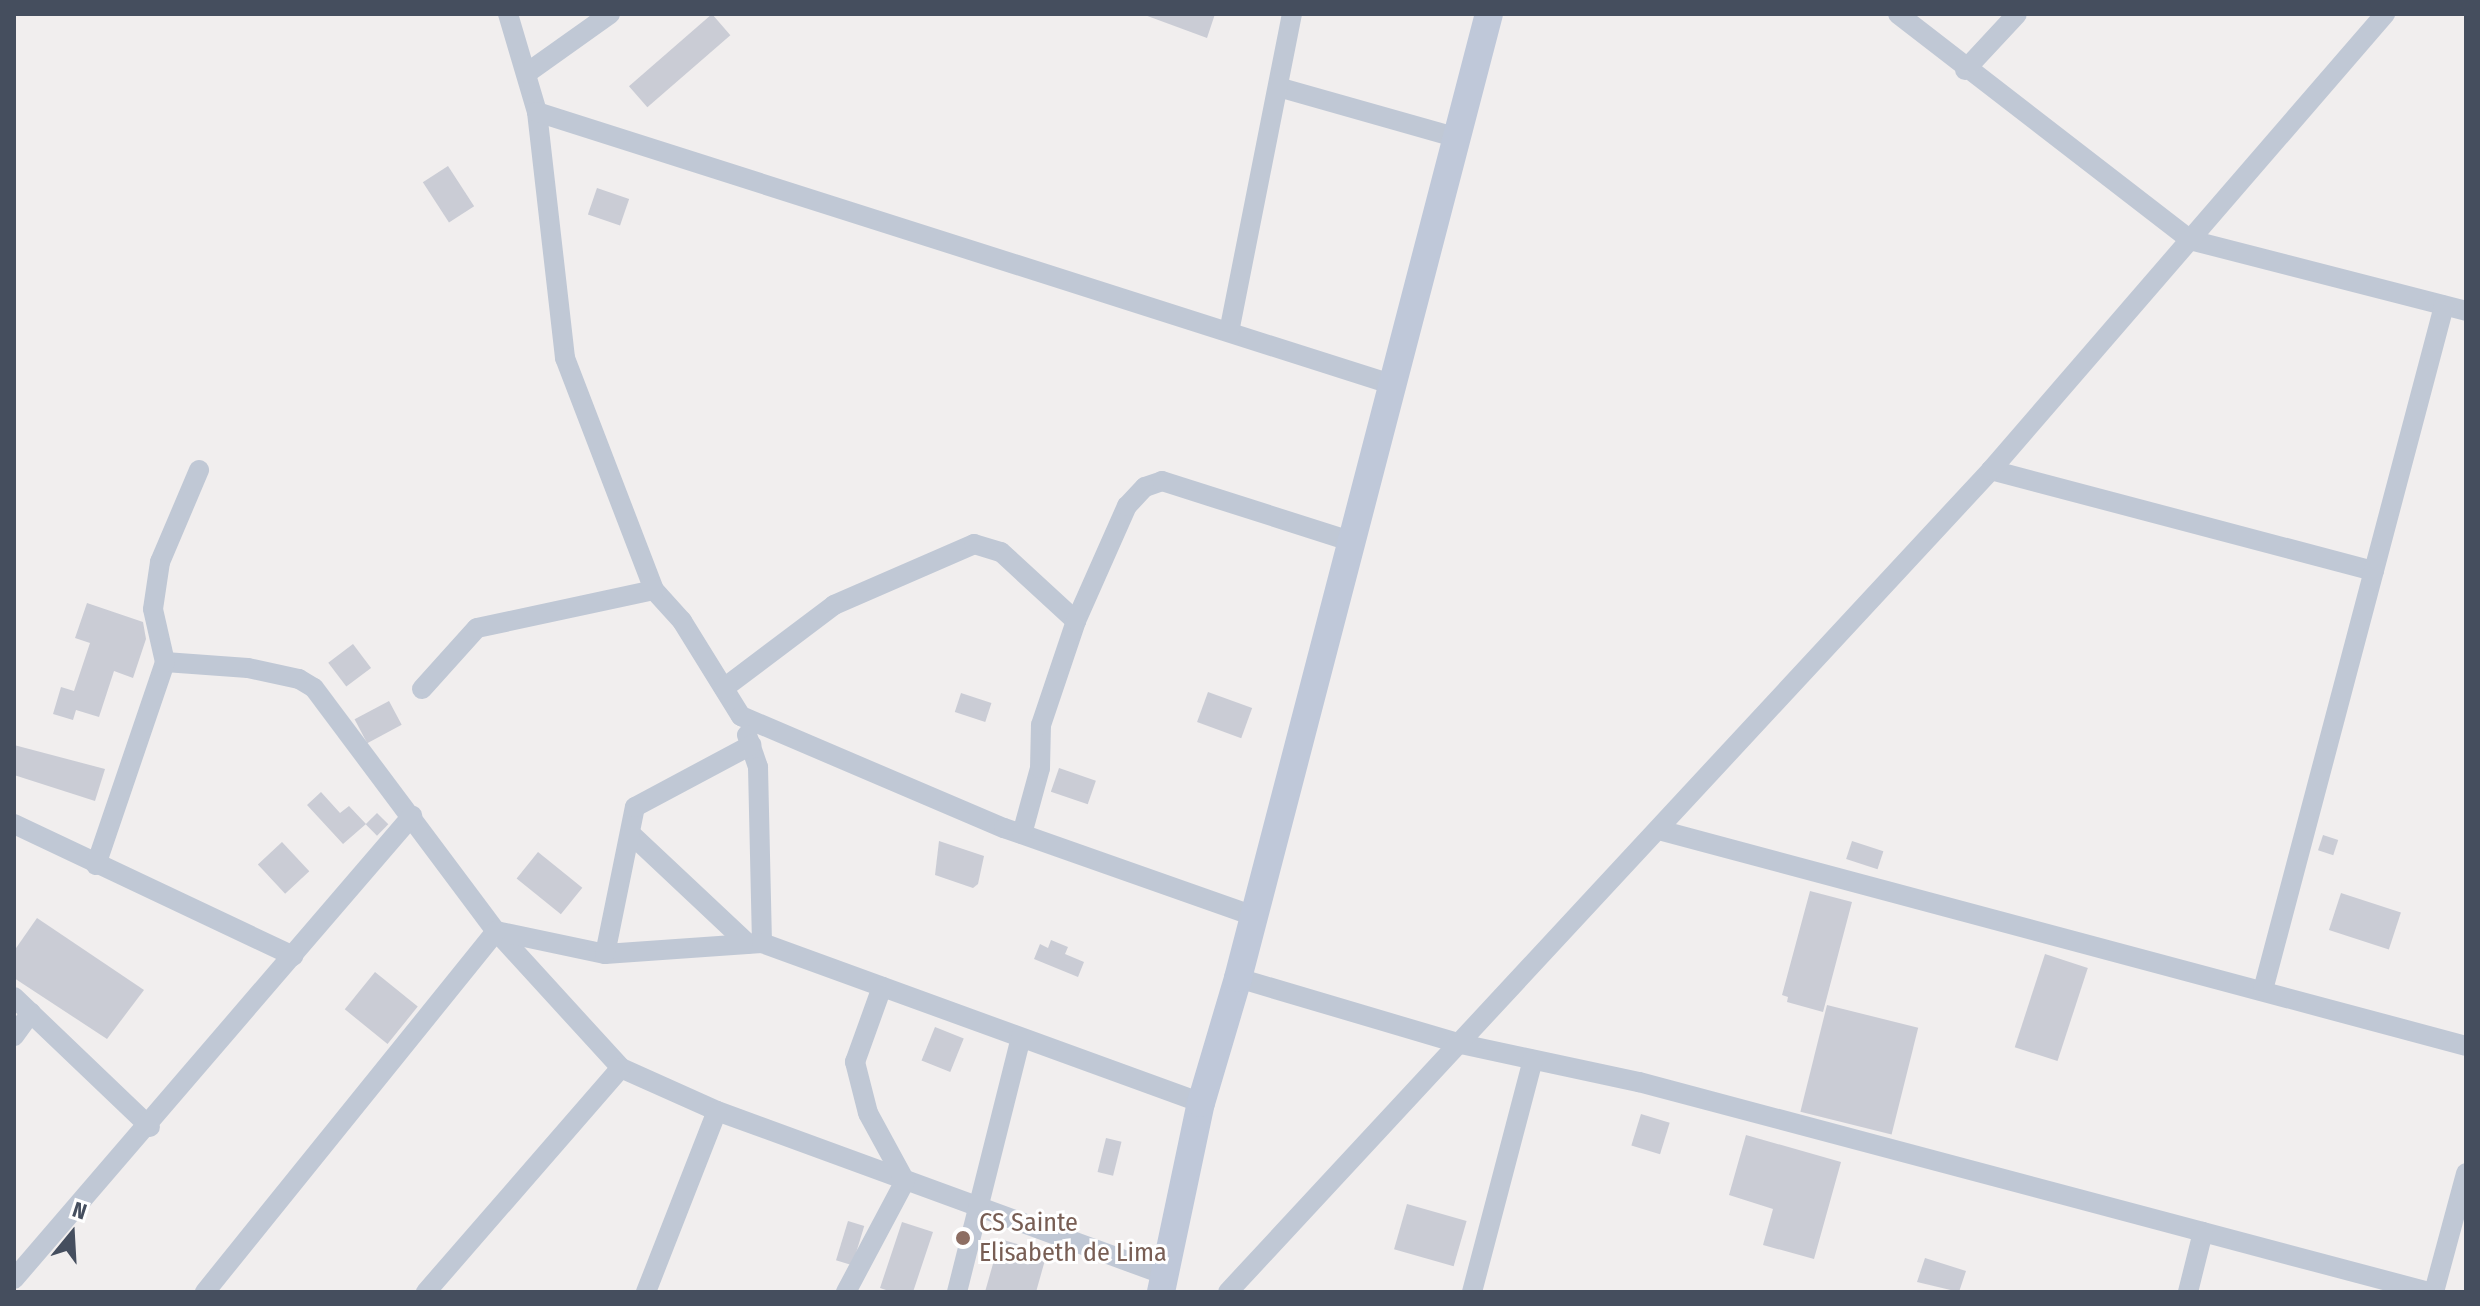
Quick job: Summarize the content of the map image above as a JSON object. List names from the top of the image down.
{
  "places": ["CS Sainte Elisabeth de Lima"],
  "north": "top"
}
